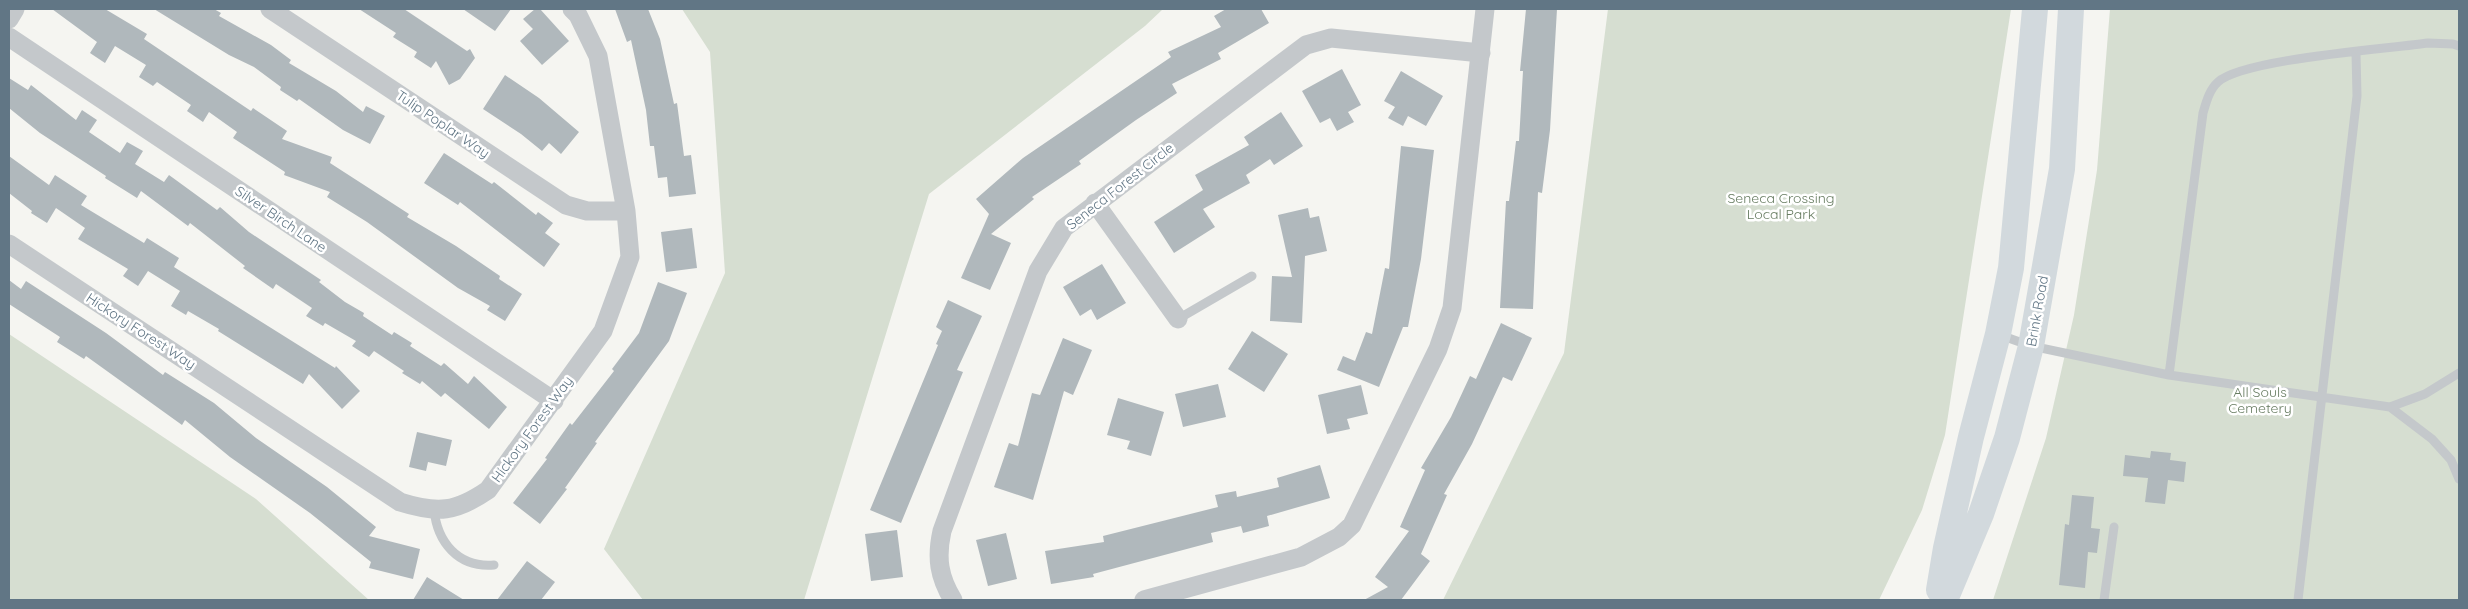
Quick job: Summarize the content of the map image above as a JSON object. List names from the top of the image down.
{
  "streets": {
    "main road": ["Brink Road"],
    "street": [
      "Tulip Poplar Way",
      "Seneca Forest Circle",
      "Silver Birch Lane",
      "Hickory Forest Way"
    ]
  },
  "crossings": [
    ["Tulip Poplar Way", "Hickory Forest Way"],
    ["Silver Birch Lane", "Hickory Forest Way"]
  ],
  "parks": ["Seneca Crossing Local Park", "All Souls Cemetery"]
}
